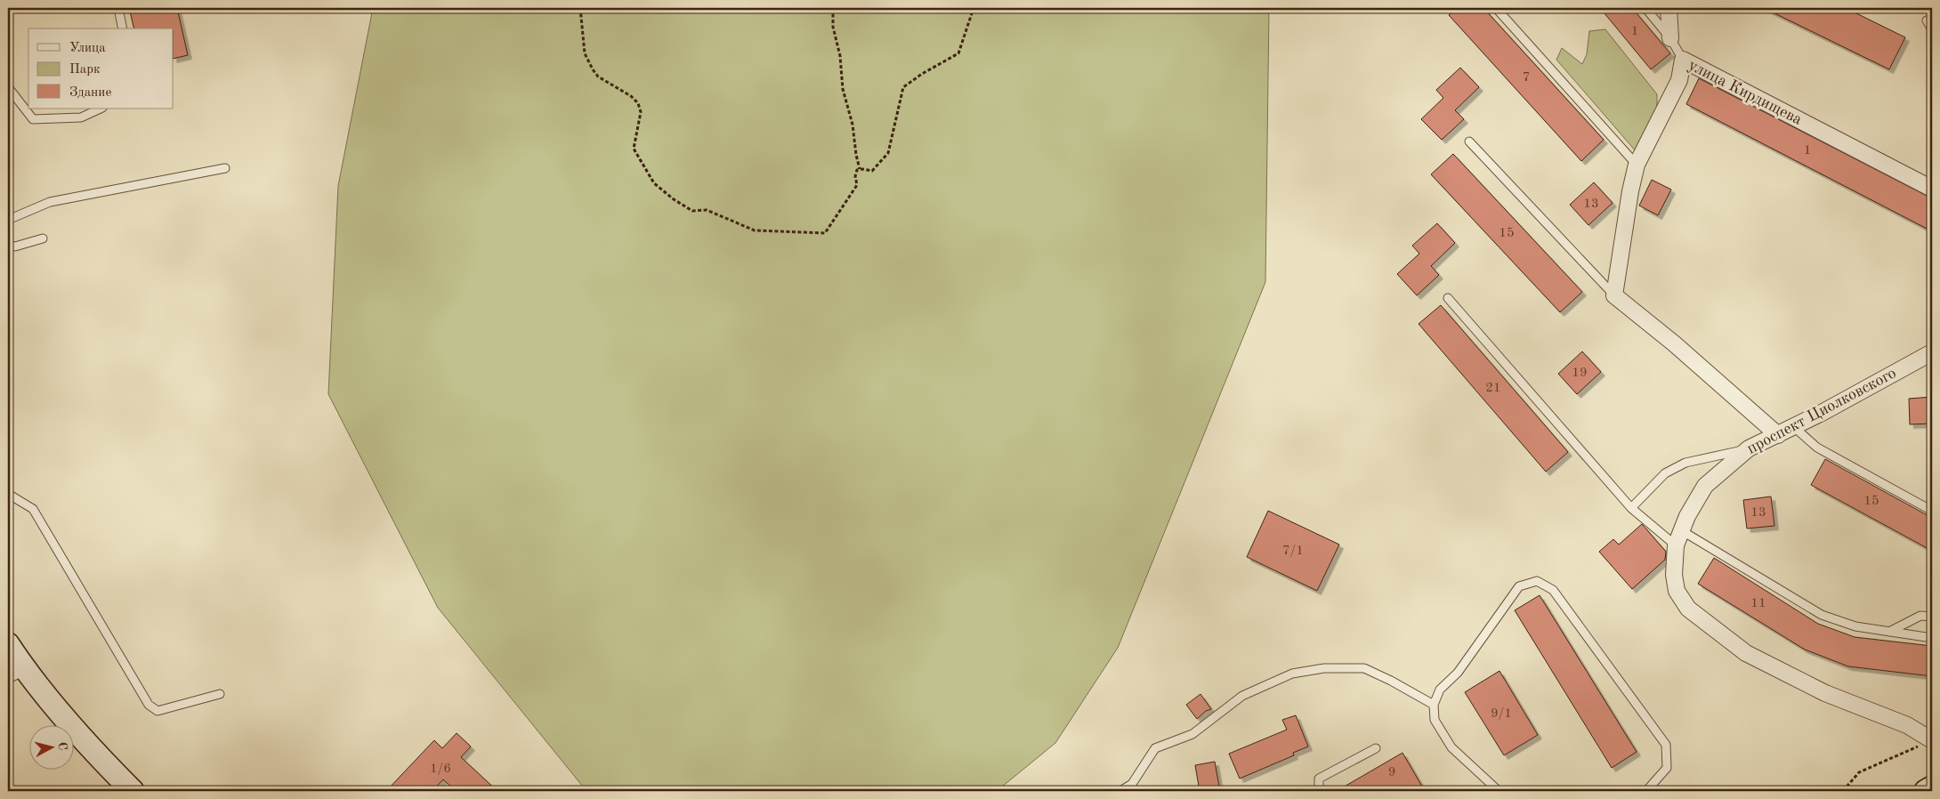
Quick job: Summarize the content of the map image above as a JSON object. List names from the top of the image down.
{
  "streets": {
    "street": ["улица Кирдищева", "проспект Циолковского"]
  },
  "house_numbers": [
    "1",
    "7",
    "1",
    "13",
    "15",
    "19",
    "21",
    "15",
    "13",
    "7/1",
    "11",
    "9/1",
    "1/6",
    "9"
  ],
  "legend": ["Улица", "Парк", "Здание"],
  "north": "right"
}
